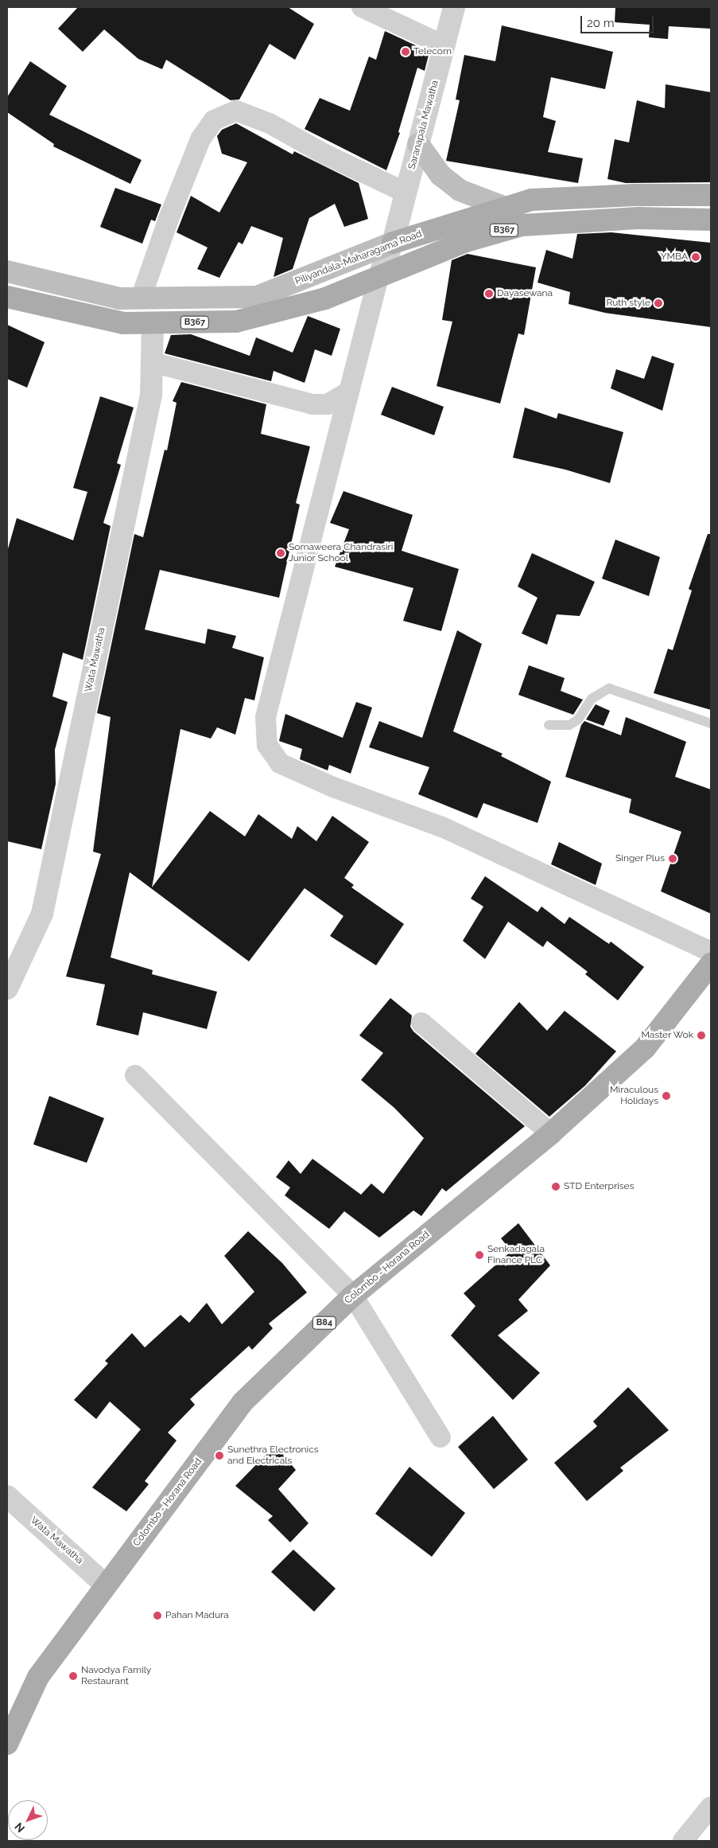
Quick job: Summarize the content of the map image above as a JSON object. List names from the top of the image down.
{
  "streets": {
    "main road": [
      "B367",
      "Piliyandala-Maharagama Road",
      "Colombo - Horana Road",
      "B84"
    ],
    "street": ["Saranapala Mawatha", "Wata Mawatha"]
  },
  "crossings": [
    ["Saranapala Mawatha", "B367"],
    ["Saranapala Mawatha", "Piliyandala-Maharagama Road"],
    ["B367", "Wata Mawatha"],
    ["Wata Mawatha", "Colombo - Horana Road"]
  ],
  "places": [
    "Telecom",
    "YMBA",
    "Dayasewana",
    "Ruth style",
    "Somaweera Chandrasiri Junior School",
    "Singer Plus",
    "Master Wok",
    "Miraculous Holidays",
    "STD Enterprises",
    "Senkadagala Finance PLC",
    "Sunethra Electronics and Electricals",
    "Pahan Madura",
    "Navodya Family Restaurant"
  ],
  "scale_bar": "20 m",
  "north": "bottom left"
}
